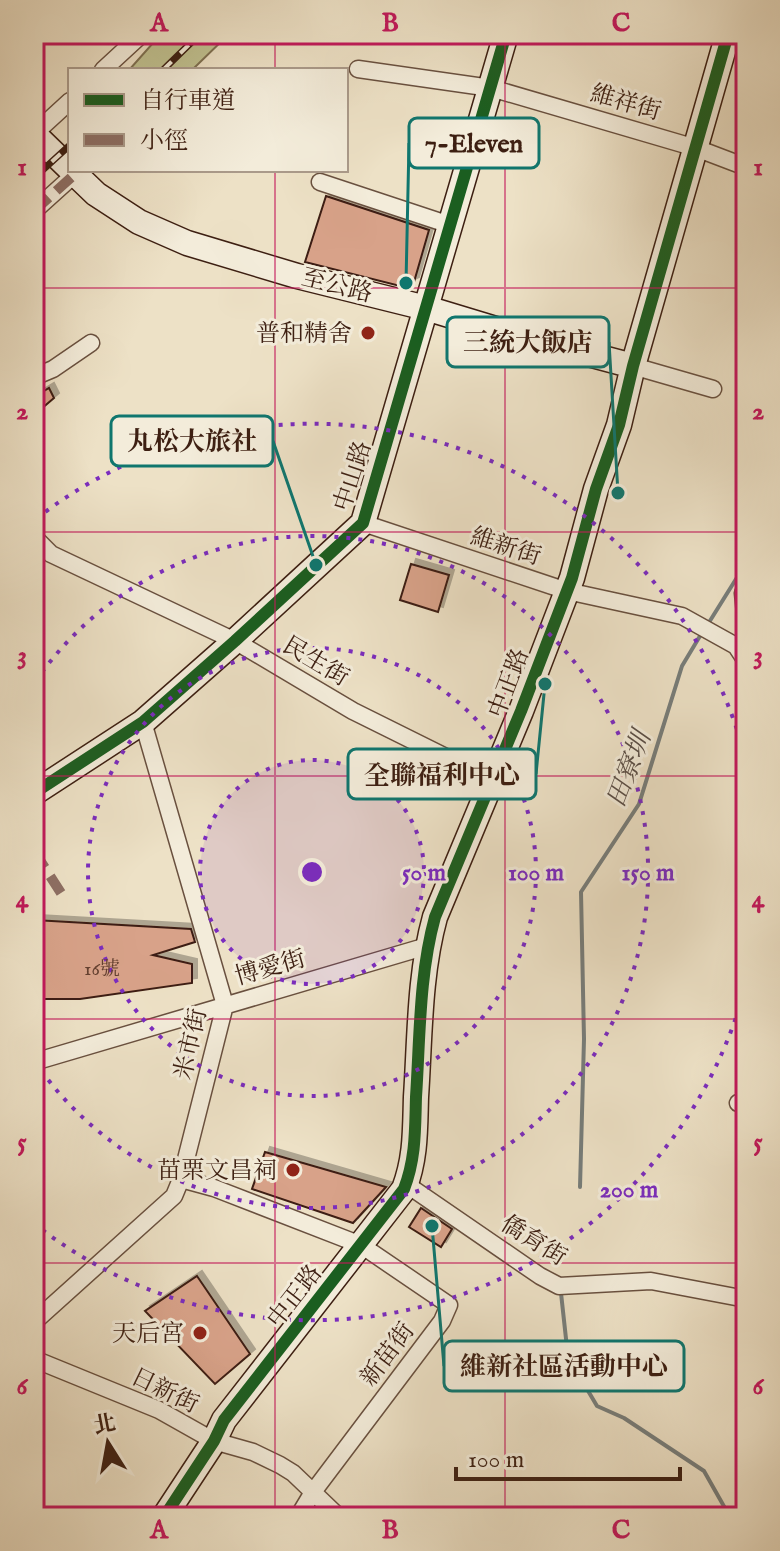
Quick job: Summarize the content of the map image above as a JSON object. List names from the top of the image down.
{
  "streets": {
    "street": [
      "維祥街",
      "至公路",
      "中山路",
      "維新街",
      "民生街",
      "中正路",
      "博愛街",
      "米市街",
      "僑育街",
      "新苗街",
      "日新街"
    ]
  },
  "crossings": [
    ["維祥街", "中山路"],
    ["維祥街", "中正路"],
    ["至公路", "中山路"],
    ["至公路", "中正路"],
    ["中山路", "維新街"],
    ["中山路", "民生街"],
    ["中山路", "米市街"],
    ["維新街", "中正路"],
    ["民生街", "中正路"],
    ["中正路", "博愛街"],
    ["中正路", "僑育街"],
    ["中正路", "新苗街"],
    ["中正路", "日新街"],
    ["博愛街", "米市街"],
    ["新苗街", "日新街"]
  ],
  "water": ["田寮圳"],
  "places": [
    "7-Eleven",
    "普和精舍",
    "三統大飯店",
    "丸松大旅社",
    "全聯福利中心",
    "苗栗文昌祠",
    "維新社區活動中心",
    "天后宮"
  ],
  "house_numbers": ["16號"],
  "legend": ["自行車道", "小徑"],
  "scale_bar": "100 m",
  "north": "top",
  "grid": {
    "columns": ["A", "B", "C"],
    "rows": [
      "1",
      "2",
      "3",
      "4",
      "5",
      "6"
    ]
  },
  "rings": [
    "50 m",
    "100 m",
    "150 m",
    "200 m"
  ]
}
